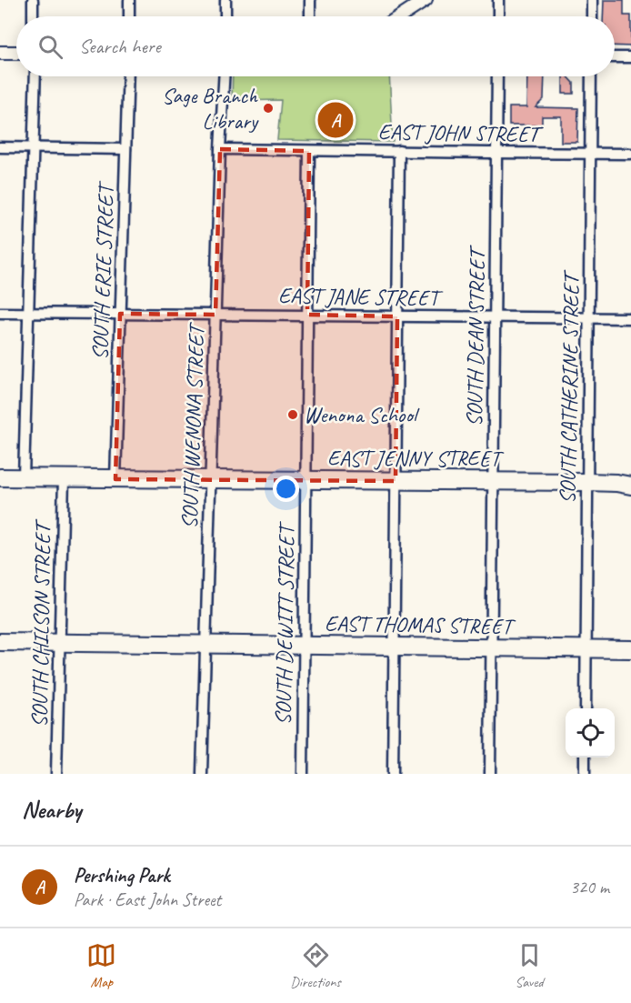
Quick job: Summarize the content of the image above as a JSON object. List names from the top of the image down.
{
  "streets": {
    "highway": ["EAST JENNY STREET", "EAST THOMAS STREET"],
    "street": [
      "EAST JOHN STREET",
      "SOUTH ERIE STREET",
      "EAST JANE STREET",
      "SOUTH DEAN STREET",
      "SOUTH CATHERINE STREET",
      "SOUTH WENONA STREET",
      "SOUTH CHILSON STREET",
      "SOUTH DEWITT STREET"
    ]
  },
  "crossings": [
    ["EAST JOHN STREET", "SOUTH DEAN STREET"],
    ["EAST JOHN STREET", "SOUTH CATHERINE STREET"],
    ["EAST JOHN STREET", "SOUTH WENONA STREET"],
    ["EAST JOHN STREET", "SOUTH DEWITT STREET"],
    ["SOUTH ERIE STREET", "EAST JANE STREET"],
    ["SOUTH ERIE STREET", "EAST JENNY STREET"],
    ["EAST JANE STREET", "SOUTH DEAN STREET"],
    ["EAST JANE STREET", "SOUTH CATHERINE STREET"],
    ["EAST JANE STREET", "SOUTH WENONA STREET"],
    ["EAST JANE STREET", "SOUTH DEWITT STREET"],
    ["SOUTH DEAN STREET", "EAST JENNY STREET"],
    ["SOUTH DEAN STREET", "EAST THOMAS STREET"],
    ["SOUTH CATHERINE STREET", "EAST JENNY STREET"],
    ["SOUTH CATHERINE STREET", "EAST THOMAS STREET"],
    ["SOUTH WENONA STREET", "EAST JENNY STREET"],
    ["SOUTH WENONA STREET", "EAST THOMAS STREET"],
    ["EAST JENNY STREET", "SOUTH CHILSON STREET"],
    ["EAST JENNY STREET", "SOUTH DEWITT STREET"],
    ["EAST THOMAS STREET", "SOUTH CHILSON STREET"],
    ["EAST THOMAS STREET", "SOUTH DEWITT STREET"]
  ],
  "places": ["Sage Branch Library", "Wenona School"],
  "page": {
    "search": "Search here",
    "pins": "A",
    "heading": "Nearby",
    "list": [
      {
        "mark": "A",
        "name": "Pershing Park",
        "note": "Park · East John Street",
        "value": "320 m"
      }
    ],
    "nav": ["Map", "Directions", "Saved"]
  }
}
